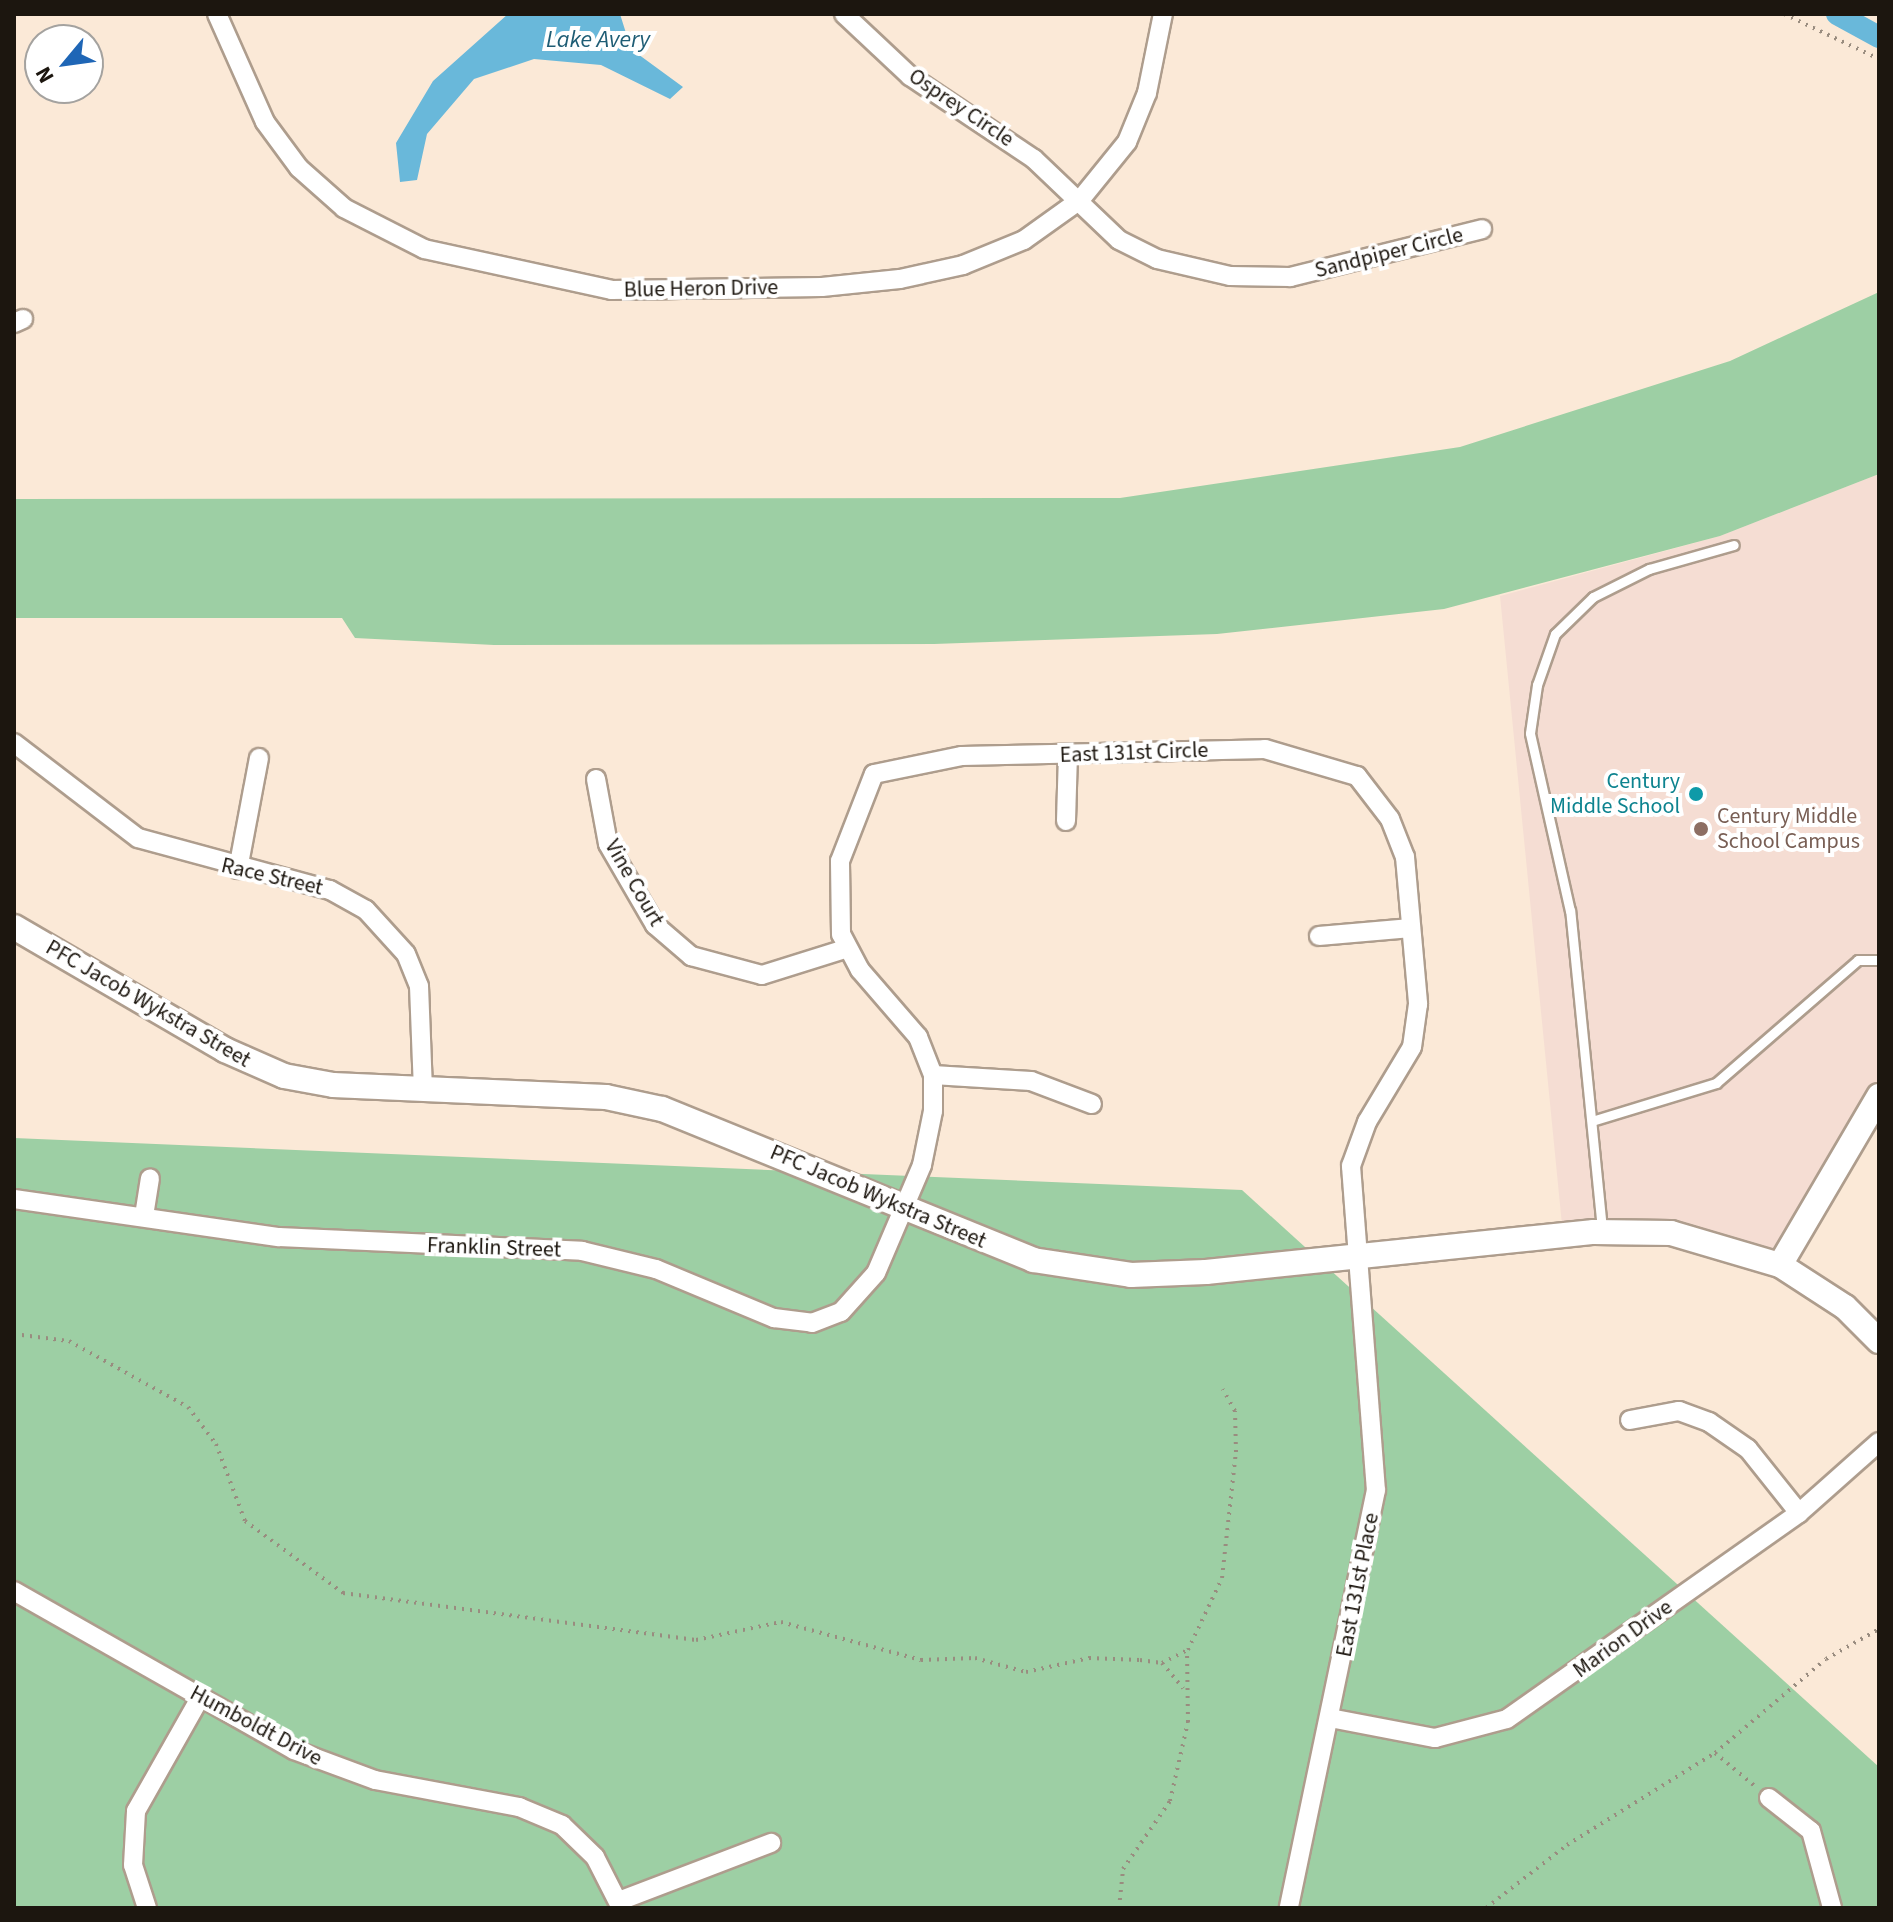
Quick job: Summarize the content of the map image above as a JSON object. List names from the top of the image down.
{
  "streets": {
    "street": [
      "Osprey Circle",
      "Sandpiper Circle",
      "Blue Heron Drive",
      "East 131st Circle",
      "Race Street",
      "Vine Court",
      "PFC Jacob Wykstra Street",
      "Franklin Street",
      "East 131st Place",
      "Marion Drive",
      "Humboldt Drive"
    ]
  },
  "crossings": [
    ["Osprey Circle", "Sandpiper Circle"],
    ["Osprey Circle", "Blue Heron Drive"],
    ["Sandpiper Circle", "Blue Heron Drive"],
    ["East 131st Circle", "Vine Court"],
    ["East 131st Circle", "PFC Jacob Wykstra Street"],
    ["East 131st Circle", "Franklin Street"],
    ["East 131st Circle", "East 131st Place"],
    ["Race Street", "PFC Jacob Wykstra Street"],
    ["PFC Jacob Wykstra Street", "Franklin Street"],
    ["PFC Jacob Wykstra Street", "East 131st Place"],
    ["East 131st Place", "Marion Drive"]
  ],
  "water": ["Lake Avery"],
  "places": ["Century Middle School", "Century Middle School Campus"],
  "north": "bottom left"
}
